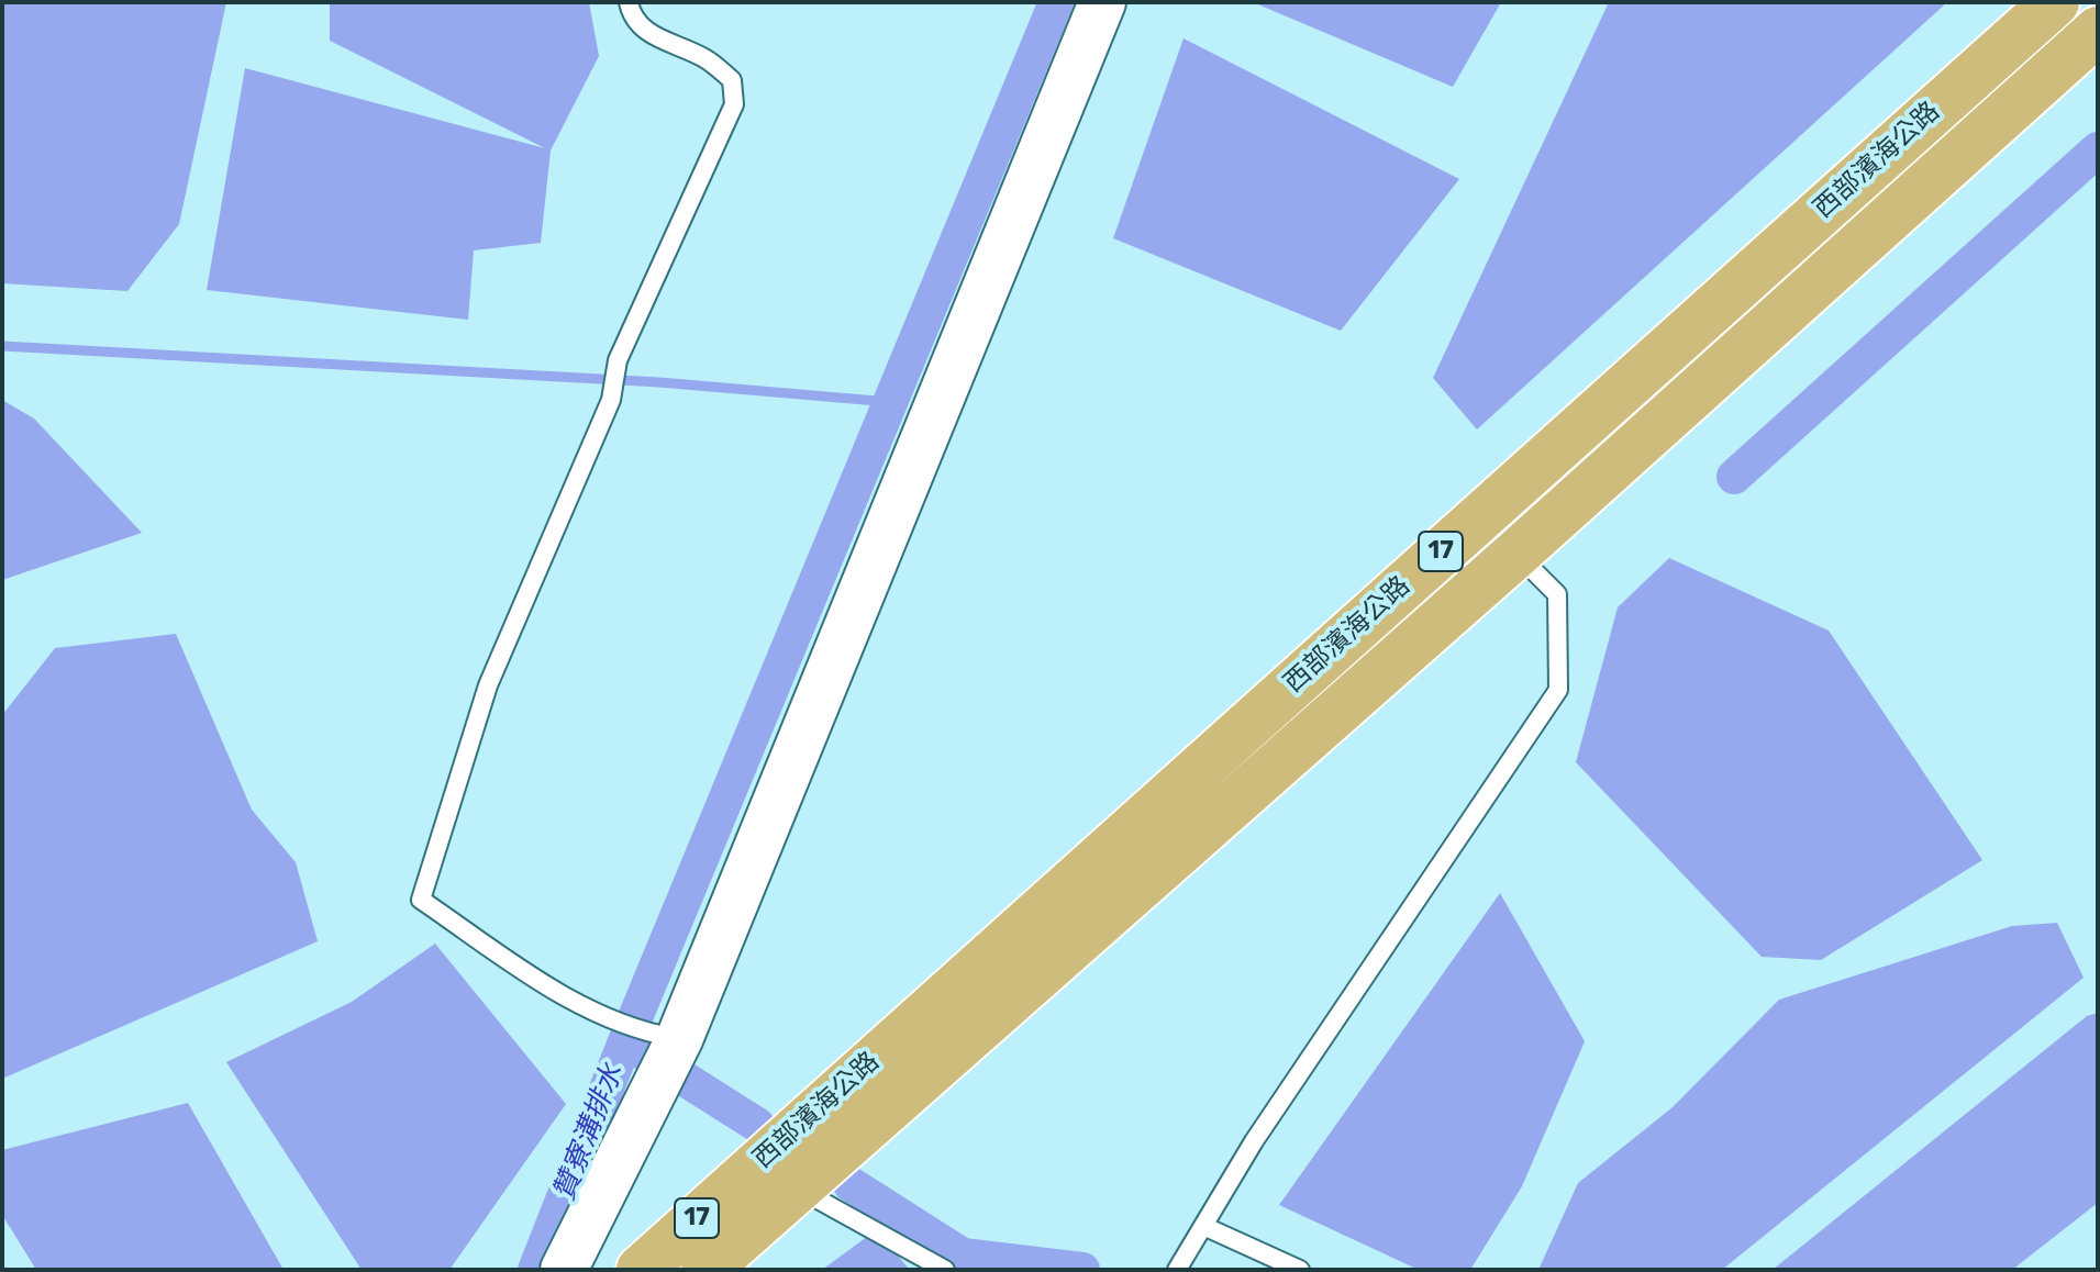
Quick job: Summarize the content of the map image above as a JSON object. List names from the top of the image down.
{
  "streets": {
    "main road": ["西部濱海公路", "17"]
  },
  "water": ["贊寮溝排水"]
}
